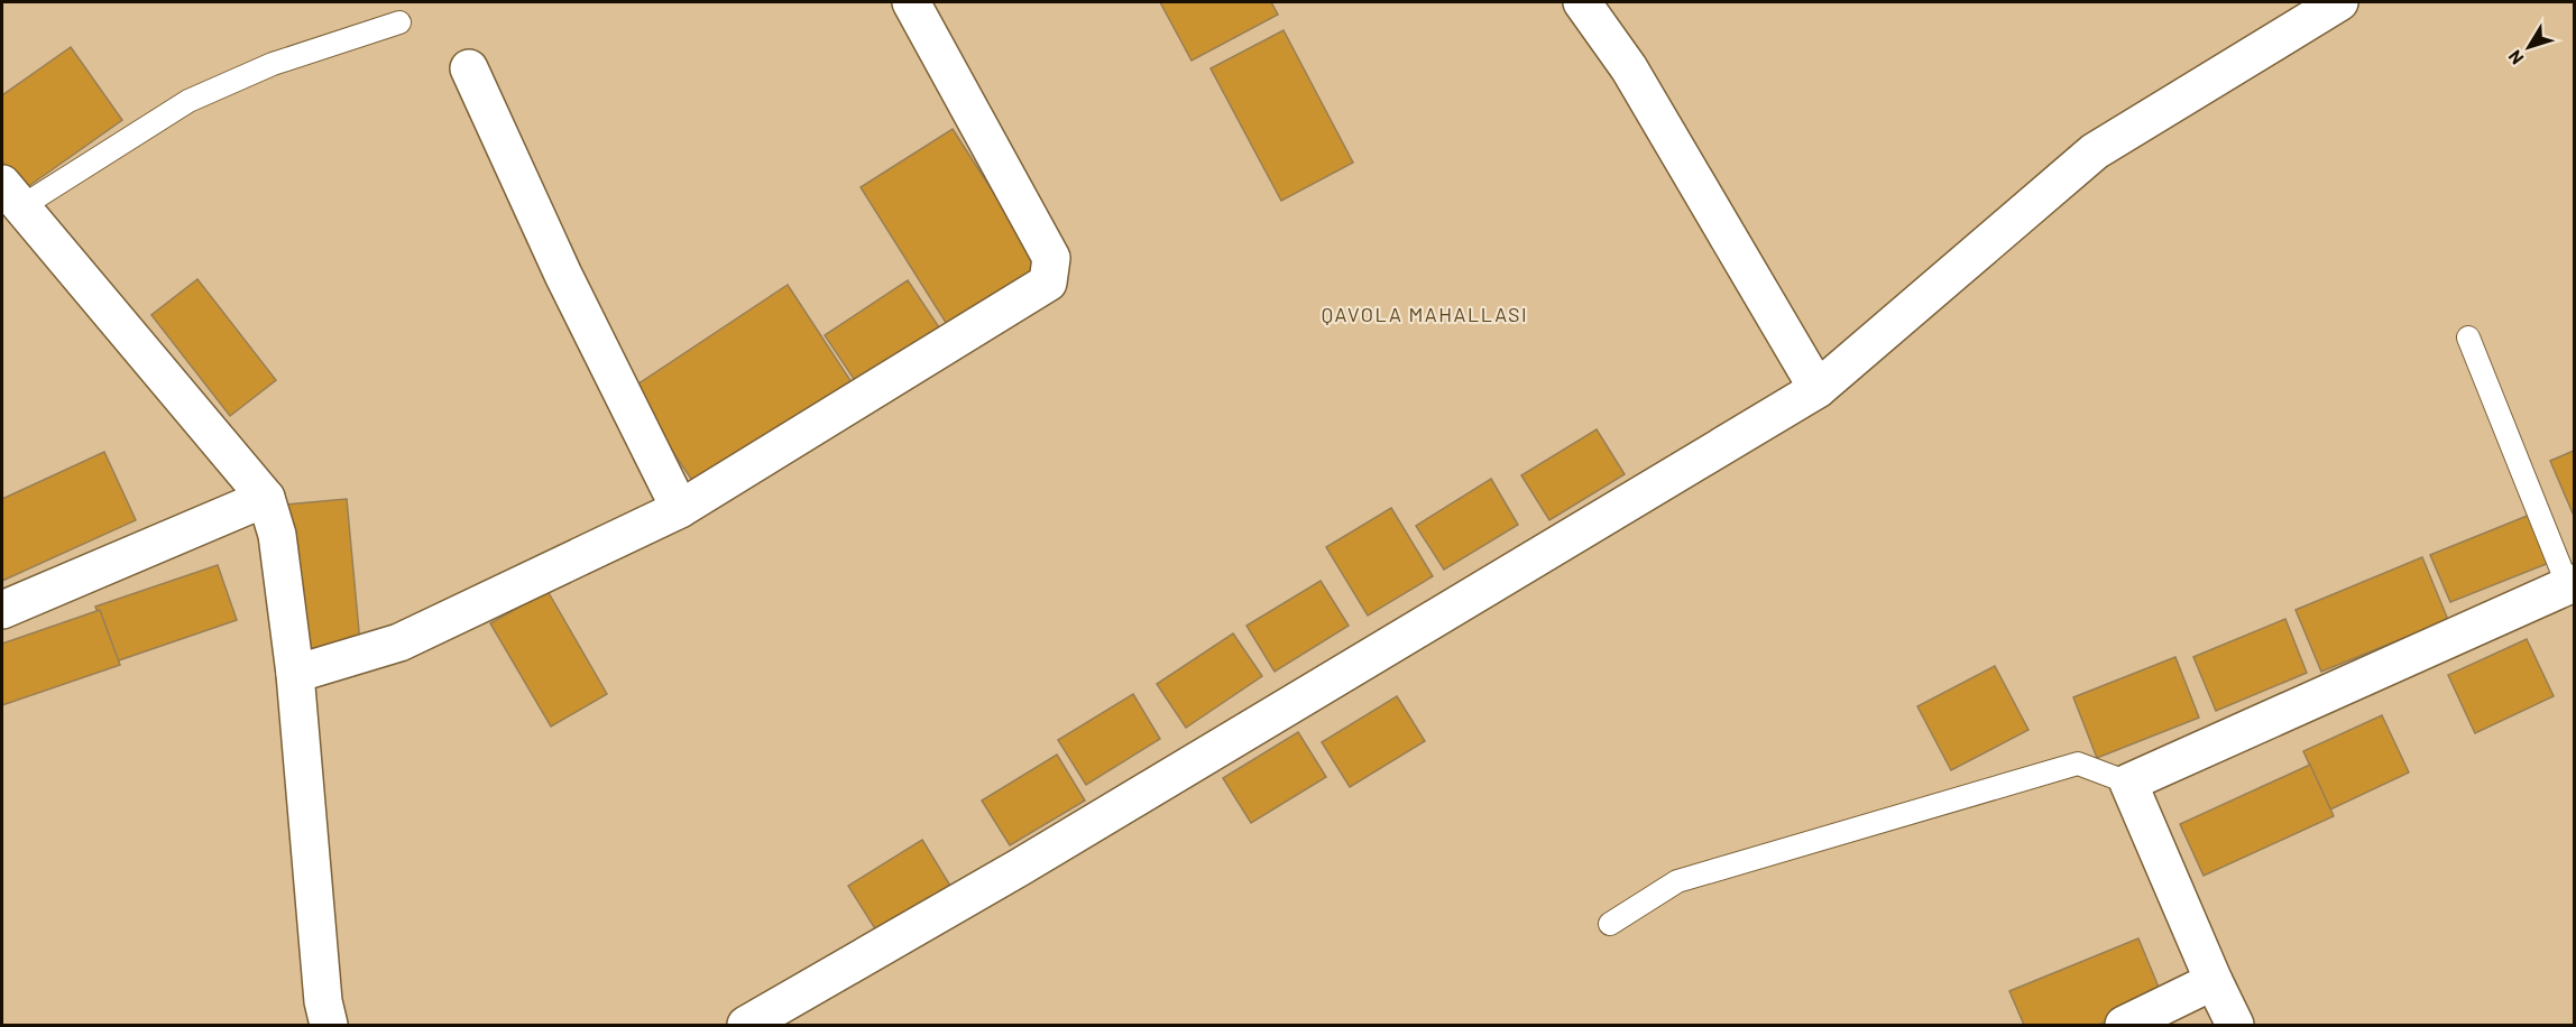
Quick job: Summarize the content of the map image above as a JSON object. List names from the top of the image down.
{
  "districts": ["QAVOLA MAHALLASI"],
  "north": "bottom left"
}
